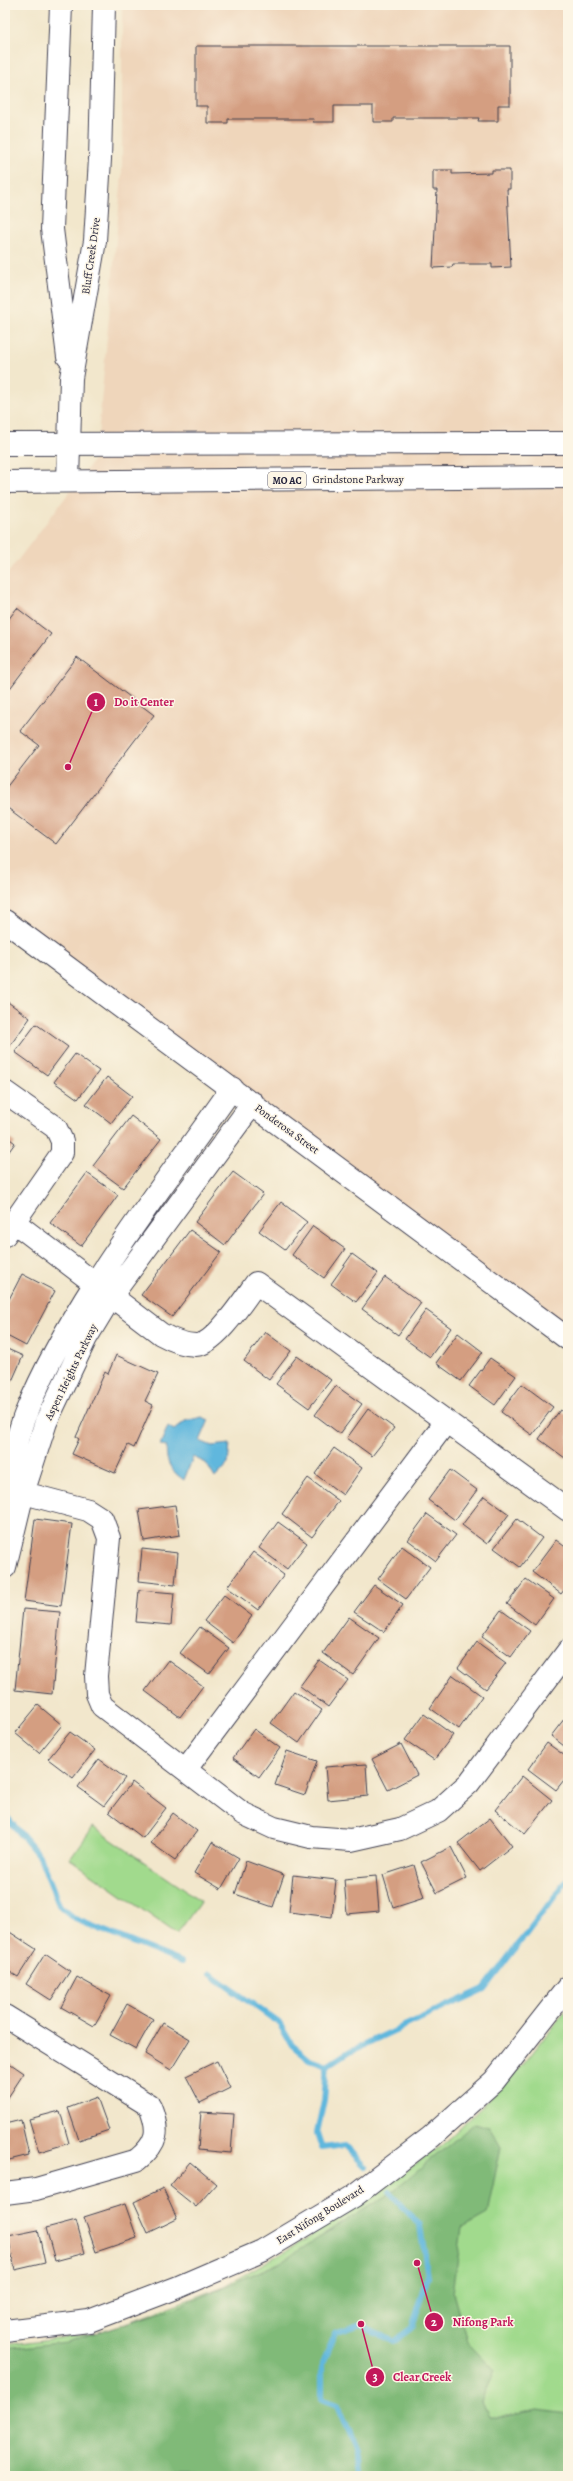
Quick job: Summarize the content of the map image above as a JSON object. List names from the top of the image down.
{
  "streets": {
    "street": [
      "Bluff Creek Drive",
      "Grindstone Parkway",
      "MO AC",
      "Ponderosa Street",
      "Aspen Heights Parkway",
      "East Nifong Boulevard"
    ]
  },
  "crossings": [
    ["Bluff Creek Drive", "Grindstone Parkway"]
  ],
  "places": ["Do it Center", "Nifong Park", "Clear Creek"]
}
